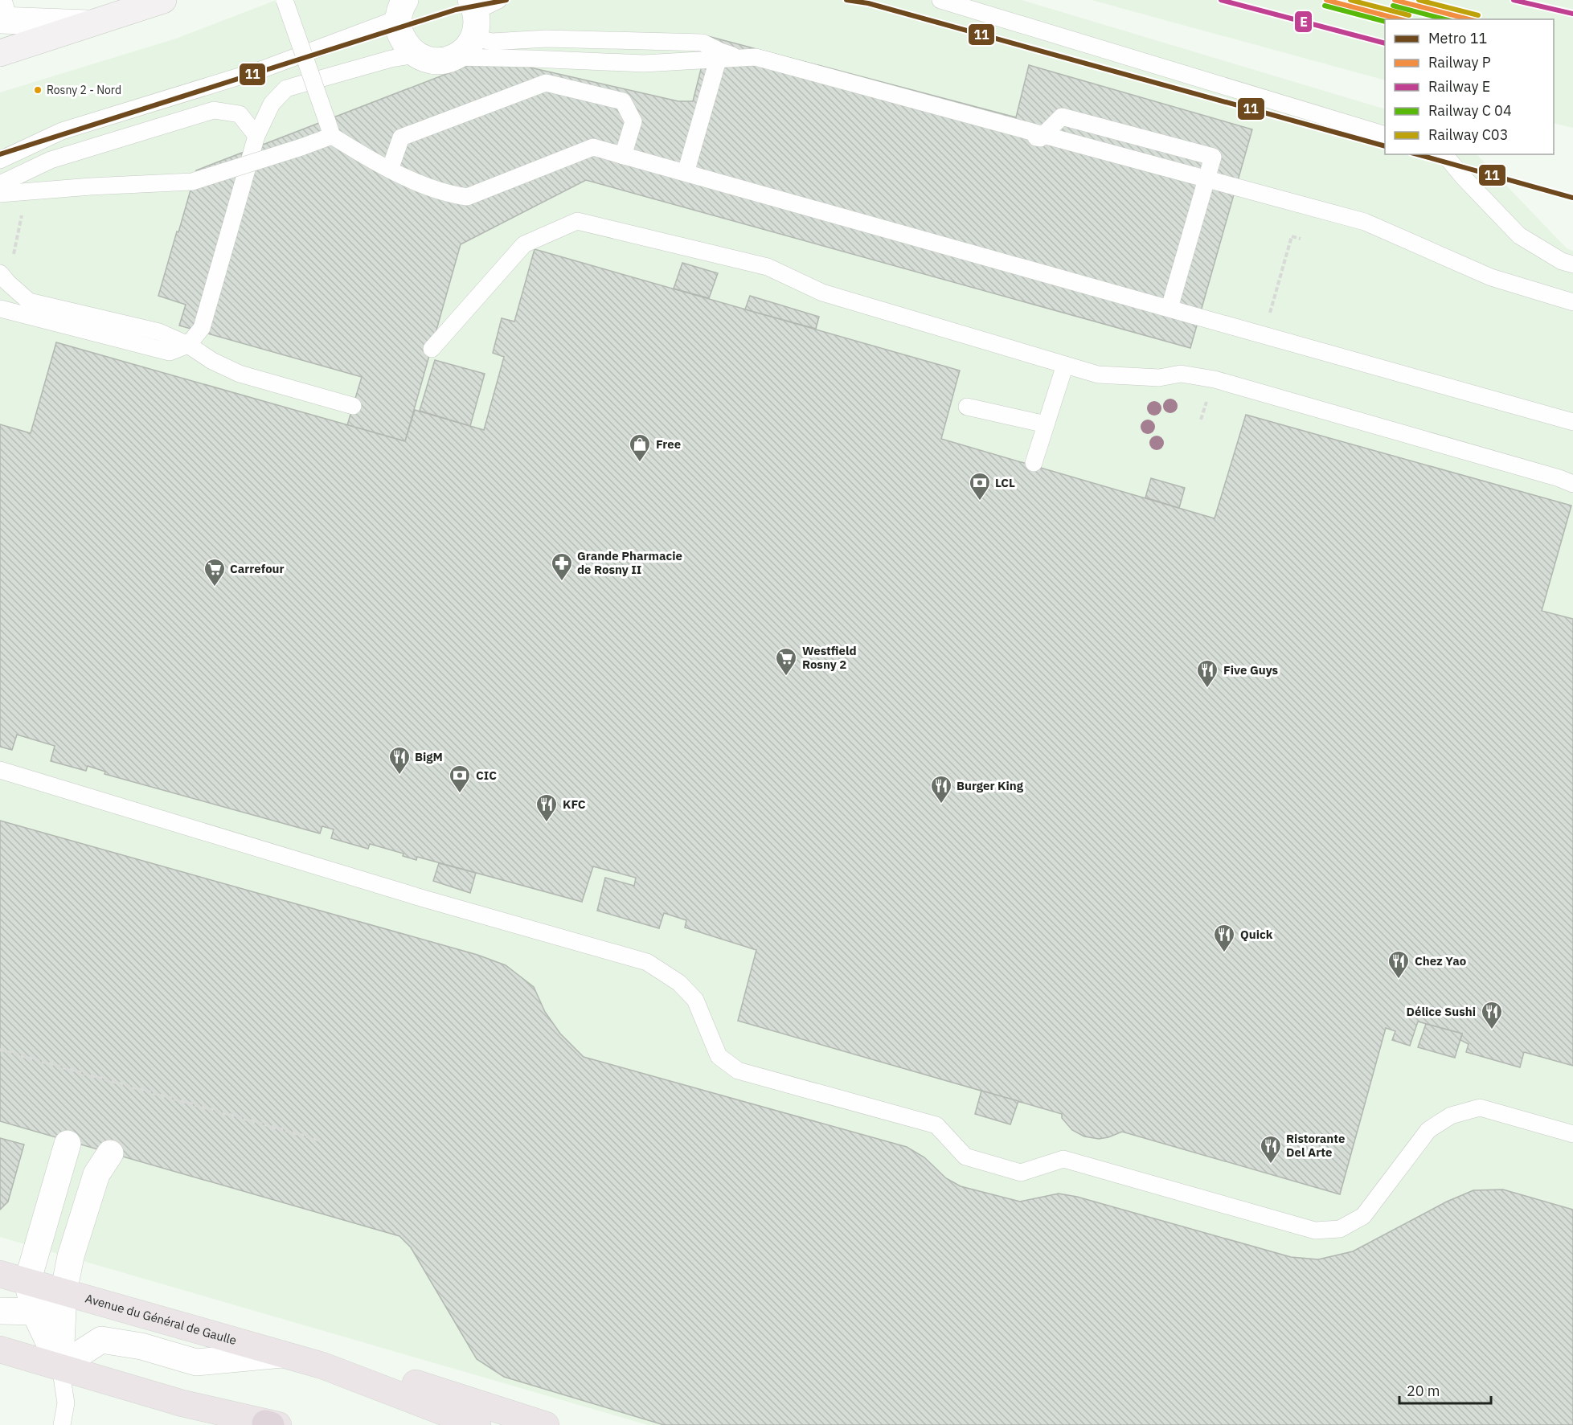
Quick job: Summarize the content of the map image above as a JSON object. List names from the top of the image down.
{
  "streets": {
    "main road": ["Avenue du Général de Gaulle"]
  },
  "places": {
    "other": ["Rosny 2 - Nord"],
    "shop": ["Free"],
    "bank": ["LCL", "CIC"],
    "pharmacy": ["Grande Pharmacie de Rosny II"],
    "supermarket": ["Carrefour", "Westfield Rosny 2"],
    "restaurant": [
      "Five Guys",
      "BigM",
      "Burger King",
      "KFC",
      "Quick",
      "Chez Yao",
      "Délice Sushi",
      "Ristorante Del Arte"
    ]
  },
  "lines": [
    "metro line 11",
    "rail line P",
    "rail line E",
    "rail line C03"
  ],
  "legend": [
    "Metro 11",
    "Railway P",
    "Railway E",
    "Railway C 04",
    "Railway C03"
  ],
  "scale_bar": "20 m"
}
